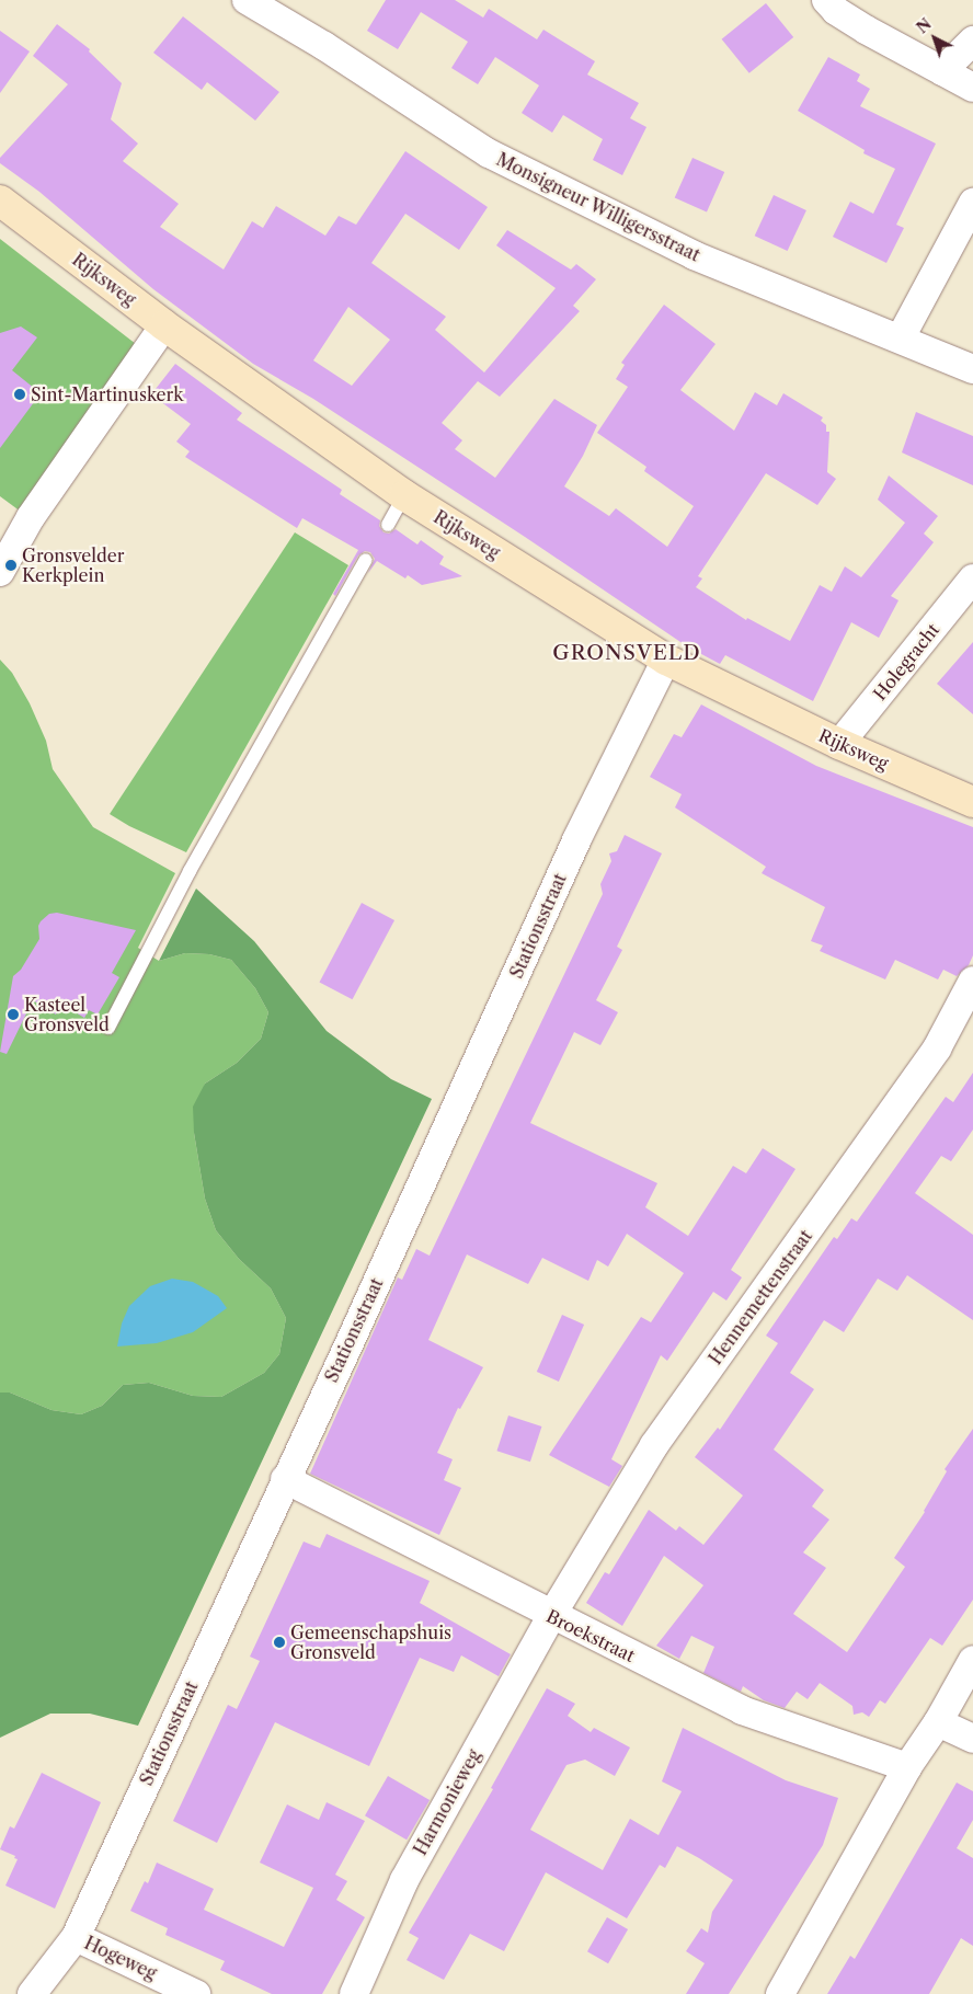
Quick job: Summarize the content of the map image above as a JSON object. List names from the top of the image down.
{
  "streets": {
    "street": [
      "Monsigneur Willigersstraat",
      "Rijksweg",
      "Holegracht",
      "Stationsstraat",
      "Hennemettenstraat",
      "Broekstraat",
      "Harmonieweg",
      "Hogeweg"
    ]
  },
  "crossings": [
    ["Rijksweg", "Holegracht"],
    ["Rijksweg", "Stationsstraat"],
    ["Stationsstraat", "Broekstraat"],
    ["Stationsstraat", "Hogeweg"],
    ["Hennemettenstraat", "Broekstraat"],
    ["Hennemettenstraat", "Harmonieweg"],
    ["Broekstraat", "Harmonieweg"]
  ],
  "districts": ["GRONSVELD"],
  "places": [
    "Sint-Martinuskerk",
    "Gronsvelder Kerkplein",
    "Kasteel Gronsveld",
    "Gemeenschapshuis Gronsveld"
  ],
  "north": "top left"
}
